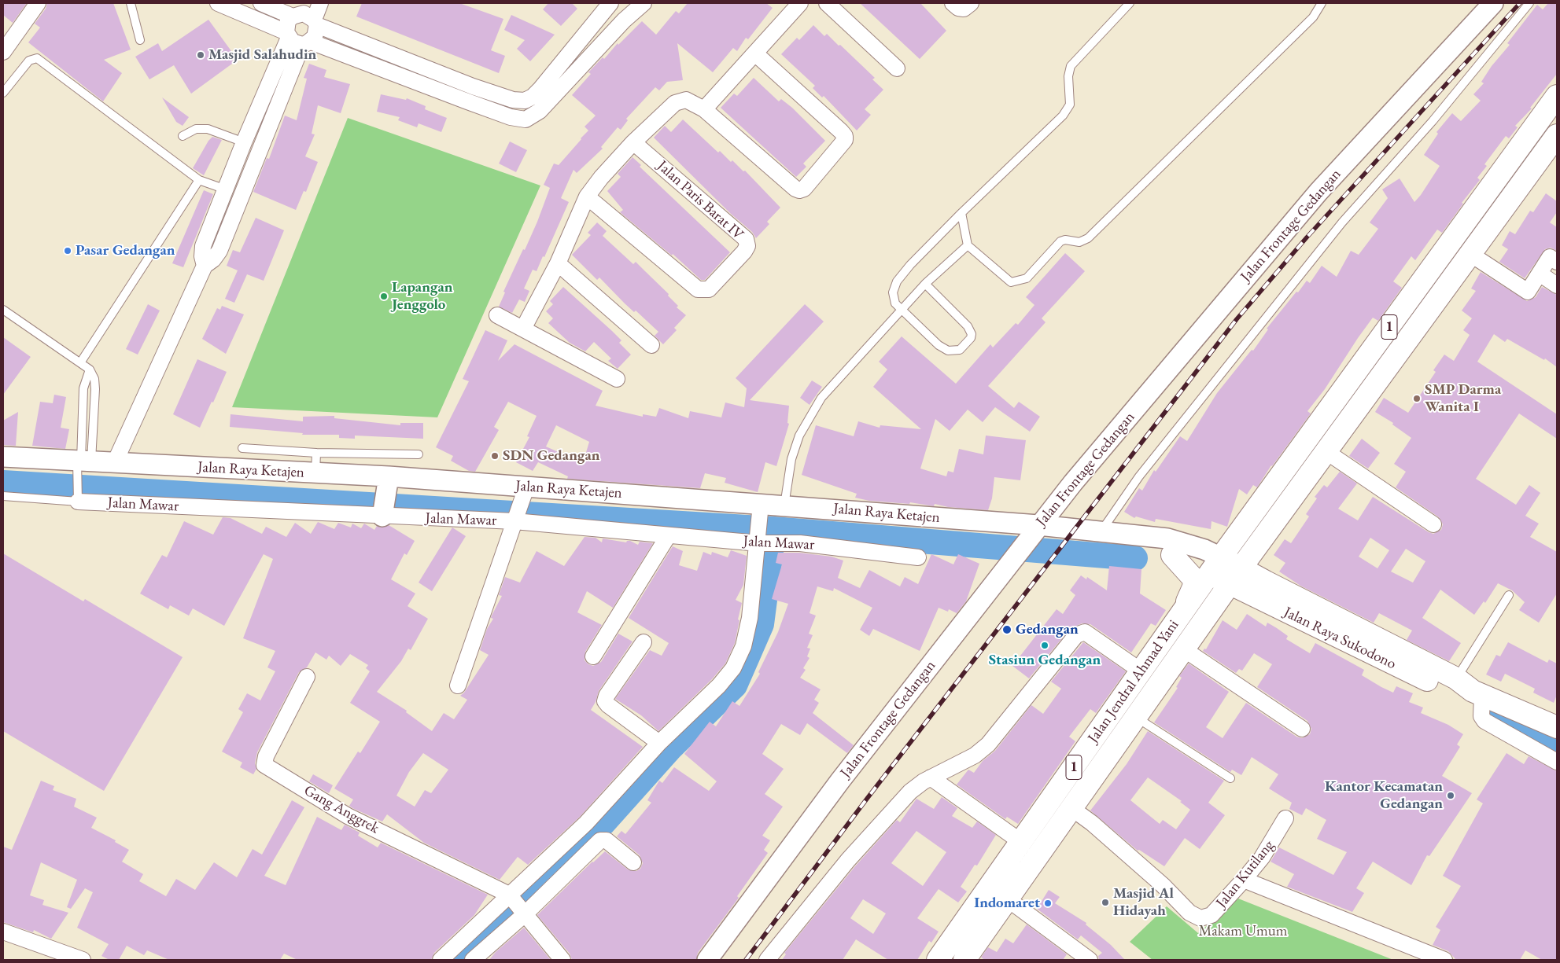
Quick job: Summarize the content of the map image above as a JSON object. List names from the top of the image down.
{
  "streets": {
    "main road": ["1", "Jalan Raya Sukodono", "Jalan Jendral Ahmad Yani"],
    "street": [
      "Jalan Paris Barat IV",
      "Jalan Frontage Gedangan",
      "Jalan Raya Ketajen",
      "Jalan Mawar",
      "Gang Anggrek",
      "Jalan Kutilang"
    ]
  },
  "crossings": [
    ["Jalan Frontage Gedangan", "Jalan Raya Ketajen"],
    ["1", "Jalan Raya Ketajen"],
    ["1", "Jalan Raya Sukodono"],
    ["1", "Jalan Jendral Ahmad Yani"],
    ["Jalan Raya Ketajen", "Jalan Raya Sukodono"],
    ["Jalan Raya Ketajen", "Jalan Jendral Ahmad Yani"],
    ["Jalan Raya Sukodono", "Jalan Jendral Ahmad Yani"],
    ["Jalan Jendral Ahmad Yani", "Jalan Kutilang"]
  ],
  "parks": ["Makam Umum"],
  "places": [
    "Masjid Salahudin",
    "Pasar Gedangan",
    "Lapangan Jenggolo",
    "SMP Darma Wanita I",
    "SDN Gedangan",
    "Gedangan",
    "Stasiun Gedangan",
    "Kantor Kecamatan Gedangan",
    "Masjid Al Hidayah",
    "Indomaret"
  ]
}
